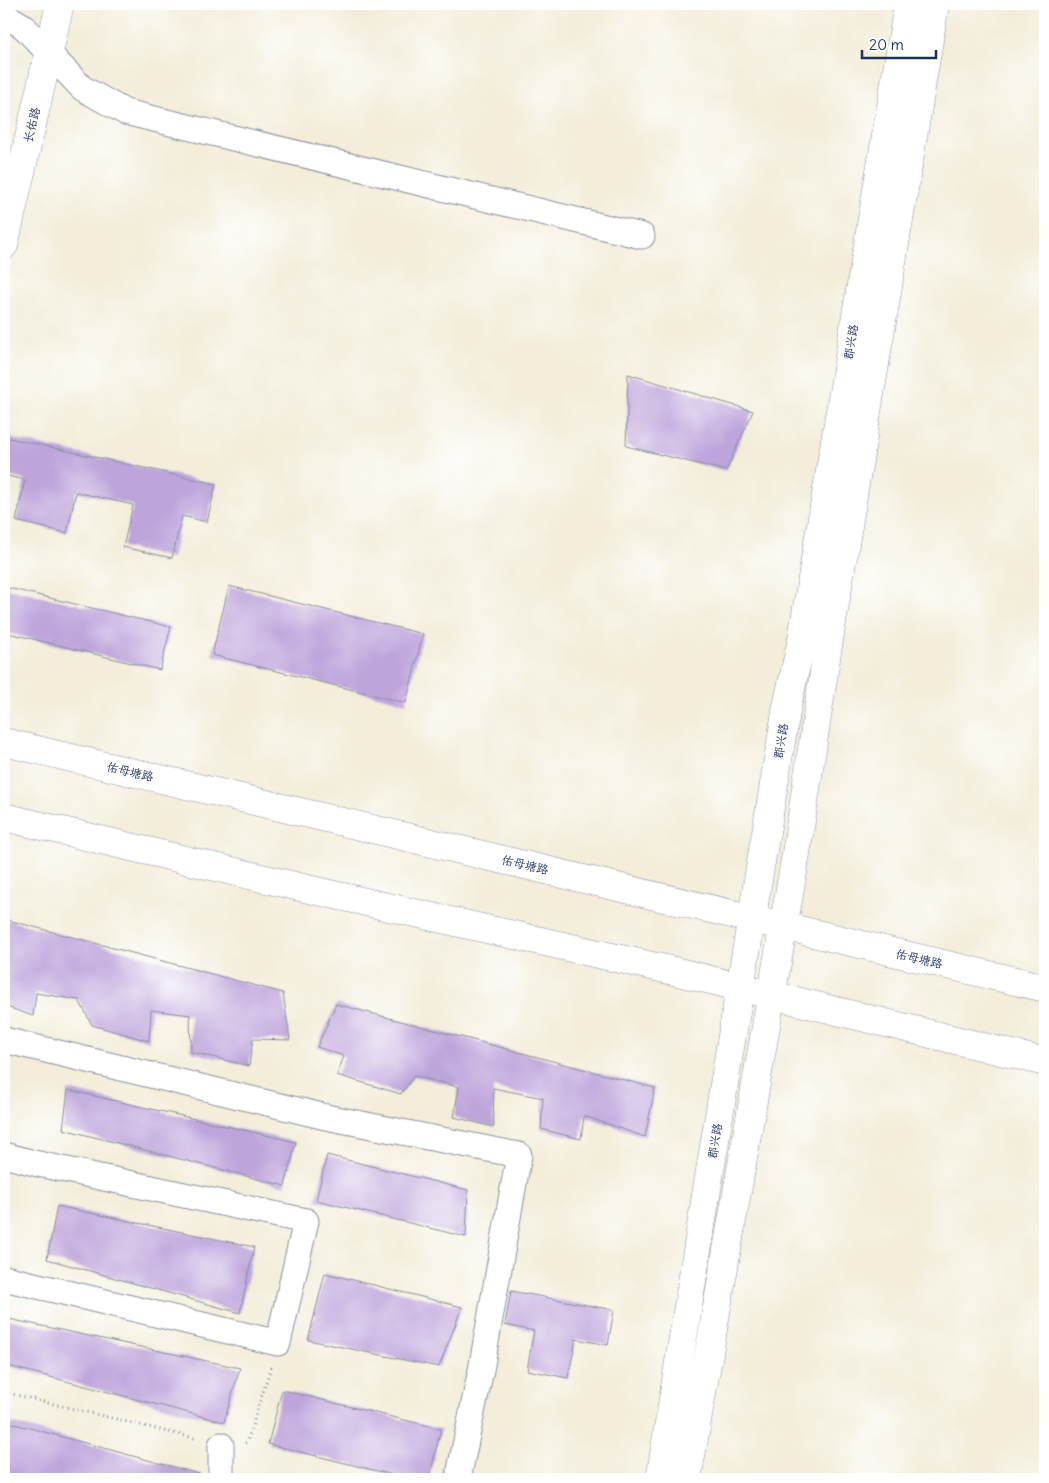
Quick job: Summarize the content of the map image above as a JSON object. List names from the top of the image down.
{
  "streets": {
    "main road": ["长佑路", "郡兴路", "佑母塘路"]
  },
  "crossings": [
    ["郡兴路", "佑母塘路"]
  ],
  "scale_bar": "20 m"
}
